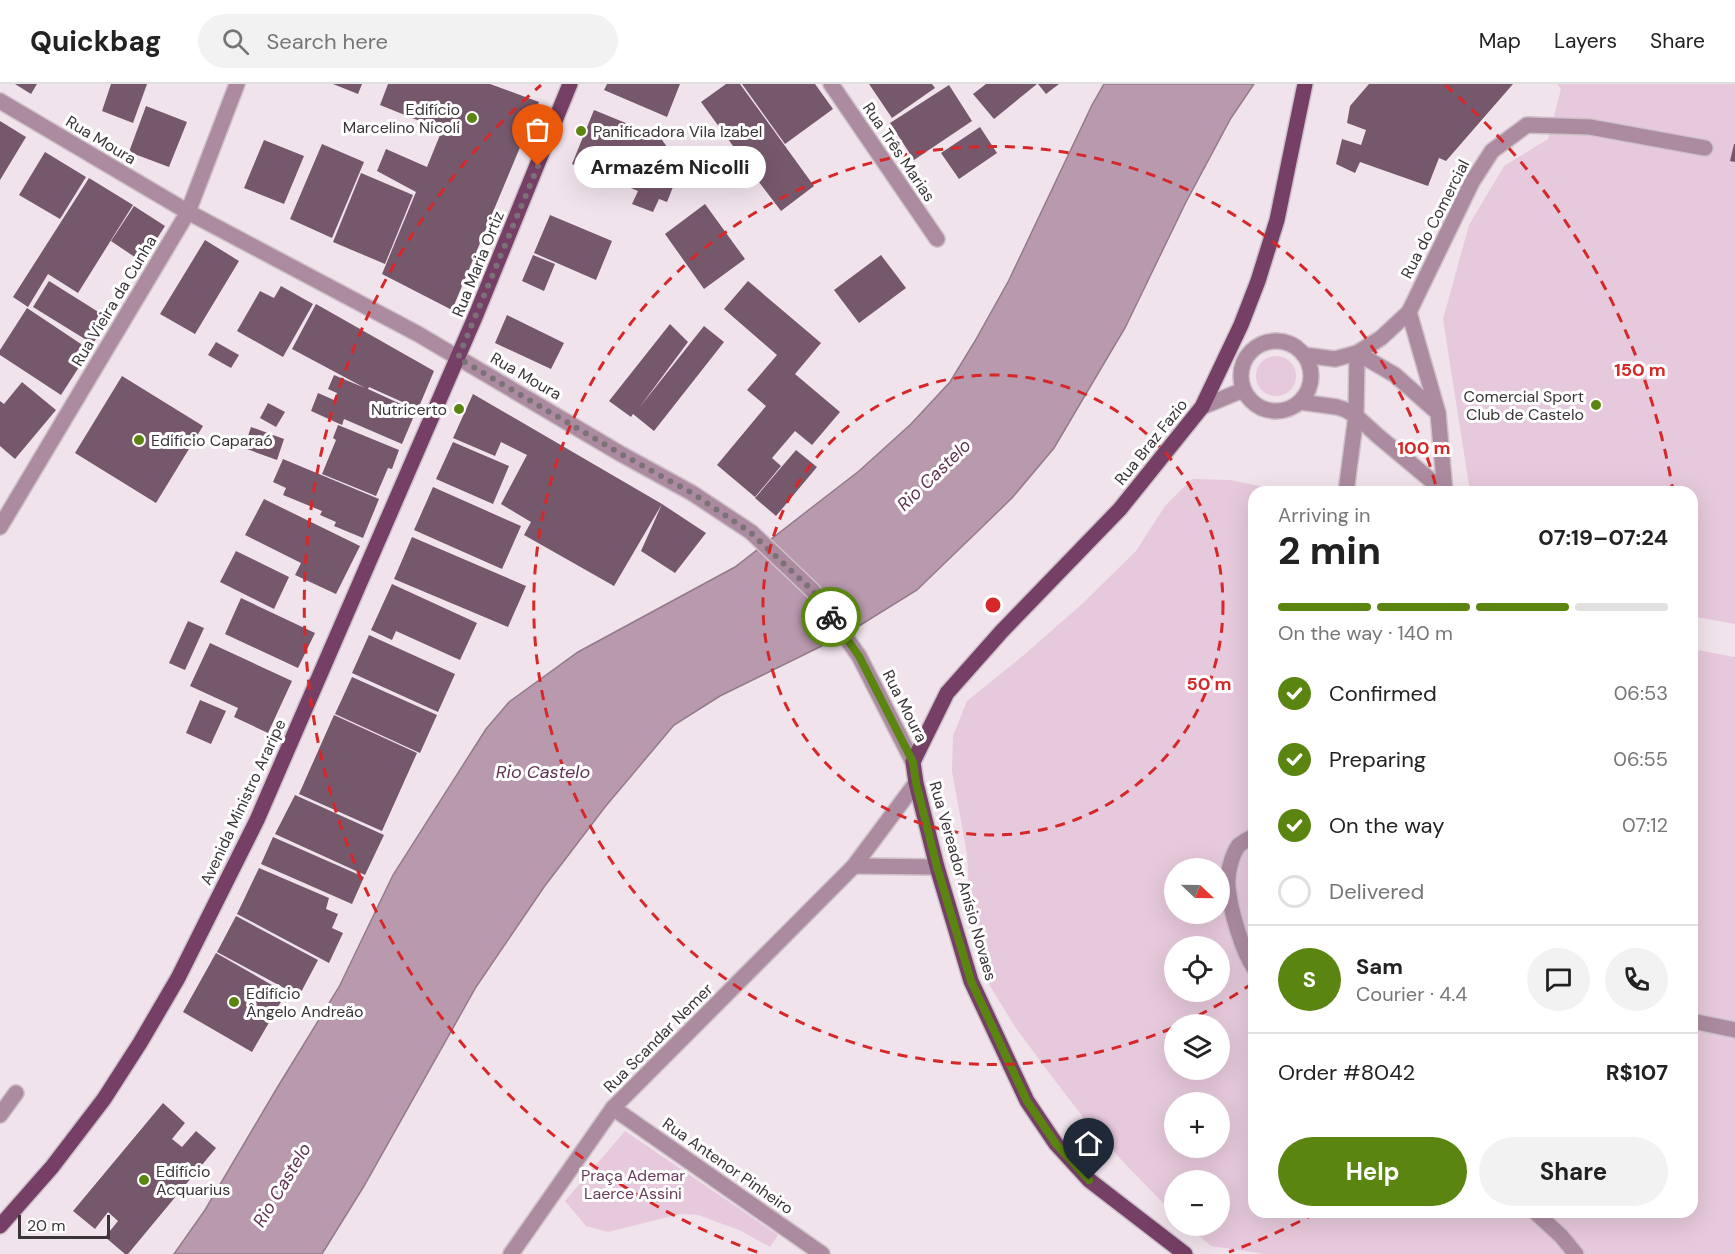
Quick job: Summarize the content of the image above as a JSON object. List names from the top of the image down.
{
  "streets": {
    "main road": [
      "Rua Maria Ortiz",
      "Rua Braz Fazio",
      "Avenida Ministro Araripe",
      "Rua Vereador Anísio Novaes"
    ],
    "street": [
      "Rua Moura",
      "Rua Três Marias",
      "Rua do Comercial",
      "Rua Vieira da Cunha",
      "Rua Scandar Nemer",
      "Rua Antenor Pinheiro"
    ]
  },
  "crossings": [
    ["Rua Moura", "Rua Maria Ortiz"],
    ["Rua Moura", "Rua Vieira da Cunha"],
    ["Rua Moura", "Rua Braz Fazio"],
    ["Rua Moura", "Avenida Ministro Araripe"],
    ["Rua Moura", "Rua Vereador Anísio Novaes"],
    ["Rua Maria Ortiz", "Avenida Ministro Araripe"],
    ["Rua Braz Fazio", "Rua Vereador Anísio Novaes"],
    ["Rua Vereador Anísio Novaes", "Rua Scandar Nemer"],
    ["Rua Scandar Nemer", "Rua Antenor Pinheiro"]
  ],
  "water": ["Rio Castelo"],
  "parks": ["Praça Ademar Laerce Assini"],
  "places": [
    "Edifício Marcelino Nicoli",
    "Panificadora Vila Izabel",
    "Armazém Nicolli",
    "Comercial Sport Club de Castelo",
    "Nutricerto",
    "Edifício Caparaó",
    "Edifício Ângelo Andreão",
    "Edifício Acquarius"
  ],
  "scale_bar": "20 m",
  "north": "right",
  "page": {
    "header": "Quickbag",
    "search": "Search here",
    "nav": ["Map", "Layers", "Share"],
    "bubble": "Armazém Nicolli",
    "heading": ["2 min", "Arriving in", "07:19–07:24"],
    "panel": [
      "Sam",
      "Courier · 4.4",
      "Order #8042",
      "R$107"
    ],
    "bar": "On the way · 140 m",
    "list": [
      ["Confirmed", "06:53"],
      ["Preparing", "06:55"],
      ["On the way", "07:12"],
      "Delivered"
    ],
    "map_buttons": ["+", "−"],
    "round": "S",
    "buttons": ["Help", "Share"],
    "scale": "20 m"
  },
  "rings": ["150 m", "100 m", "50 m"]
}
